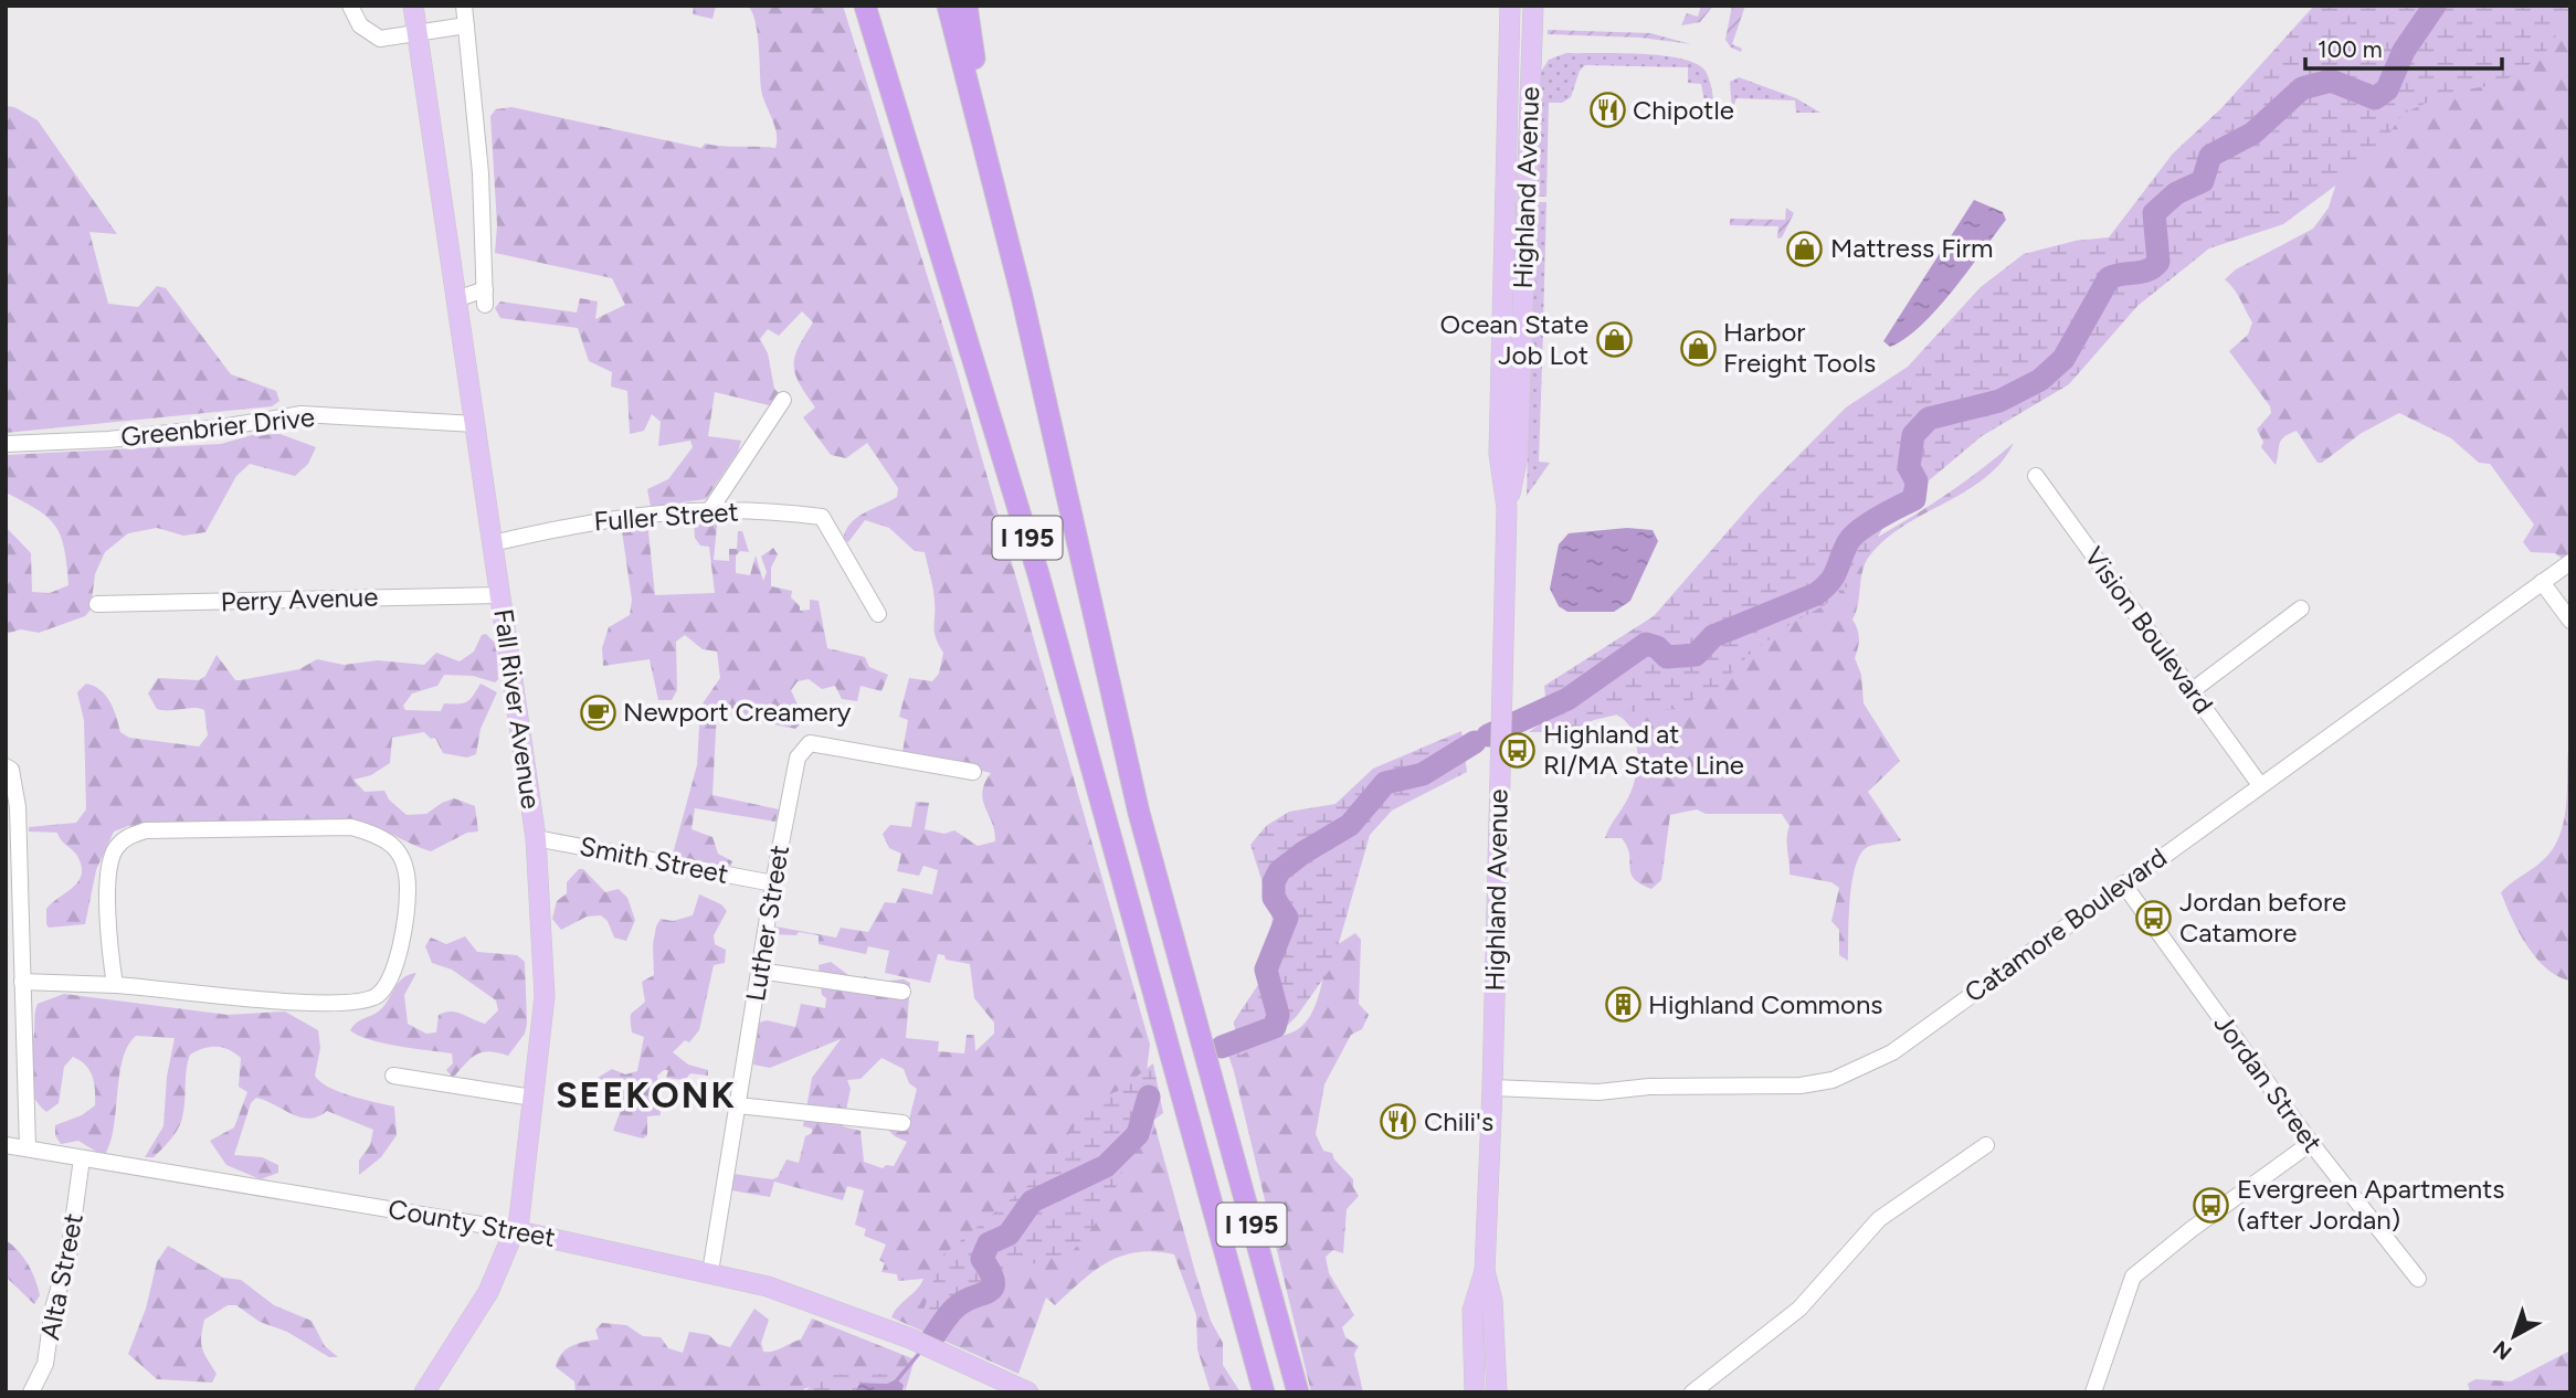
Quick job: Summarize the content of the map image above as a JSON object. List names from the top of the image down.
{
  "streets": {
    "highway": ["I 195"],
    "main road": ["Highland Avenue", "Fall River Avenue", "County Street"],
    "street": [
      "Greenbrier Drive",
      "Fuller Street",
      "Perry Avenue",
      "Vision Boulevard",
      "Smith Street",
      "Luther Street",
      "Catamore Boulevard",
      "Jordan Street",
      "Alta Street"
    ]
  },
  "crossings": [
    ["Highland Avenue", "Catamore Boulevard"],
    ["Greenbrier Drive", "Fall River Avenue"],
    ["Fuller Street", "Fall River Avenue"],
    ["Perry Avenue", "Fall River Avenue"],
    ["Vision Boulevard", "Catamore Boulevard"],
    ["Fall River Avenue", "Smith Street"],
    ["Fall River Avenue", "County Street"],
    ["Smith Street", "Luther Street"],
    ["Luther Street", "County Street"],
    ["Catamore Boulevard", "Jordan Street"],
    ["County Street", "Alta Street"]
  ],
  "districts": ["SEEKONK"],
  "places": {
    "restaurant": ["Chipotle", "Chili's"],
    "shop": ["Mattress Firm", "Ocean State Job Lot", "Harbor Freight Tools"],
    "cafe": ["Newport Creamery"],
    "bus stop": ["Highland at RI/MA State Line", "Jordan before Catamore", "Evergreen Apartments (after Jordan)"],
    "building": ["Highland Commons"]
  },
  "scale_bar": "100 m",
  "north": "bottom left"
}
